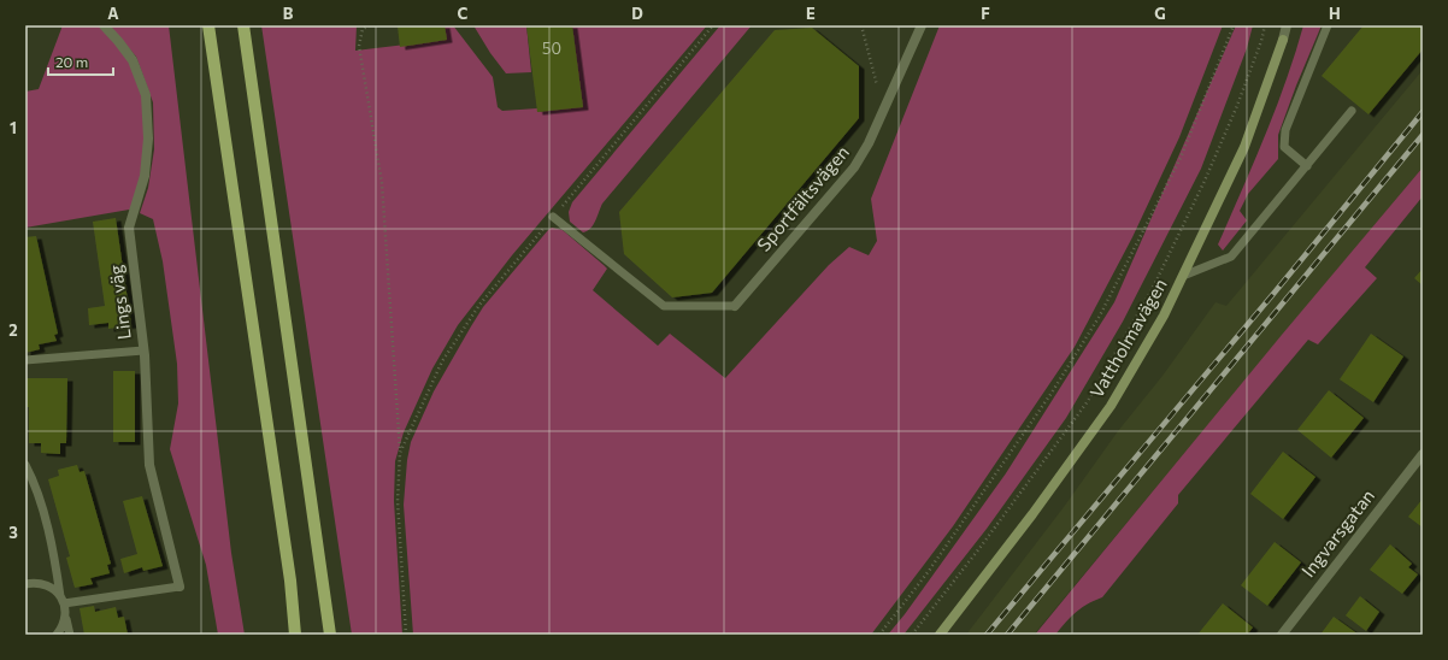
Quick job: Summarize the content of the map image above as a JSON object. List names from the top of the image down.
{
  "streets": {
    "main road": ["Vattholmavägen"],
    "street": ["Sportfältsvägen", "Lings väg", "Ingvarsgatan"]
  },
  "house_numbers": ["50"],
  "scale_bar": "20 m",
  "grid": {
    "columns": [
      "A",
      "B",
      "C",
      "D",
      "E",
      "F",
      "G",
      "H"
    ],
    "rows": ["1", "2", "3"]
  }
}
